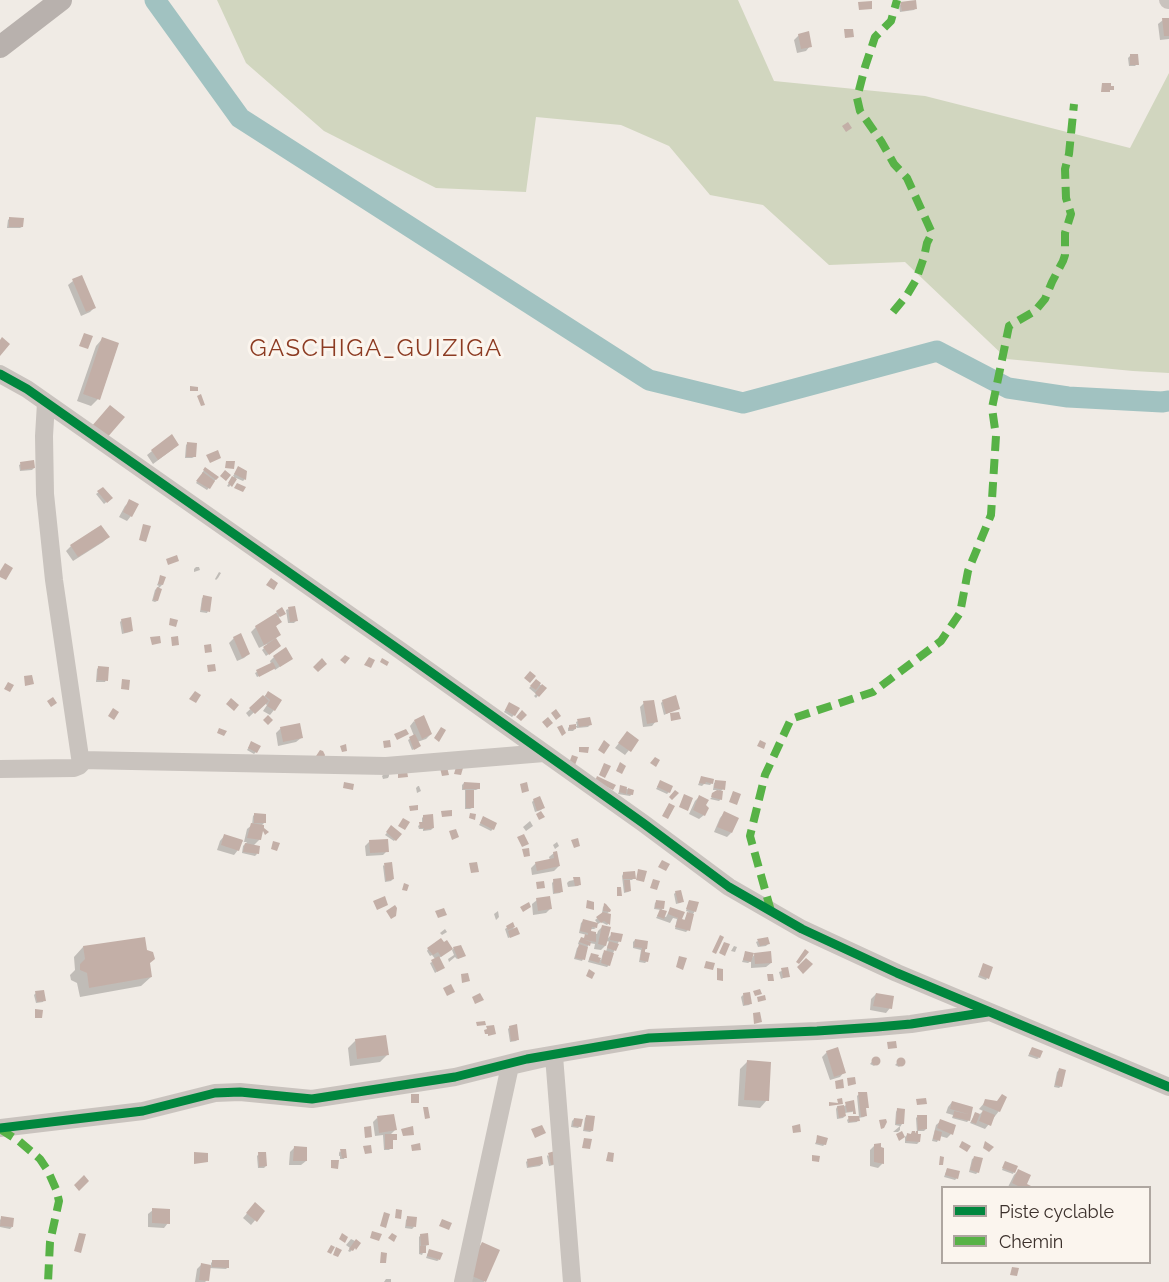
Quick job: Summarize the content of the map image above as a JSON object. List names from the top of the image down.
{
  "districts": ["GASCHIGA_GUIZIGA"],
  "legend": ["Piste cyclable", "Chemin"]
}
